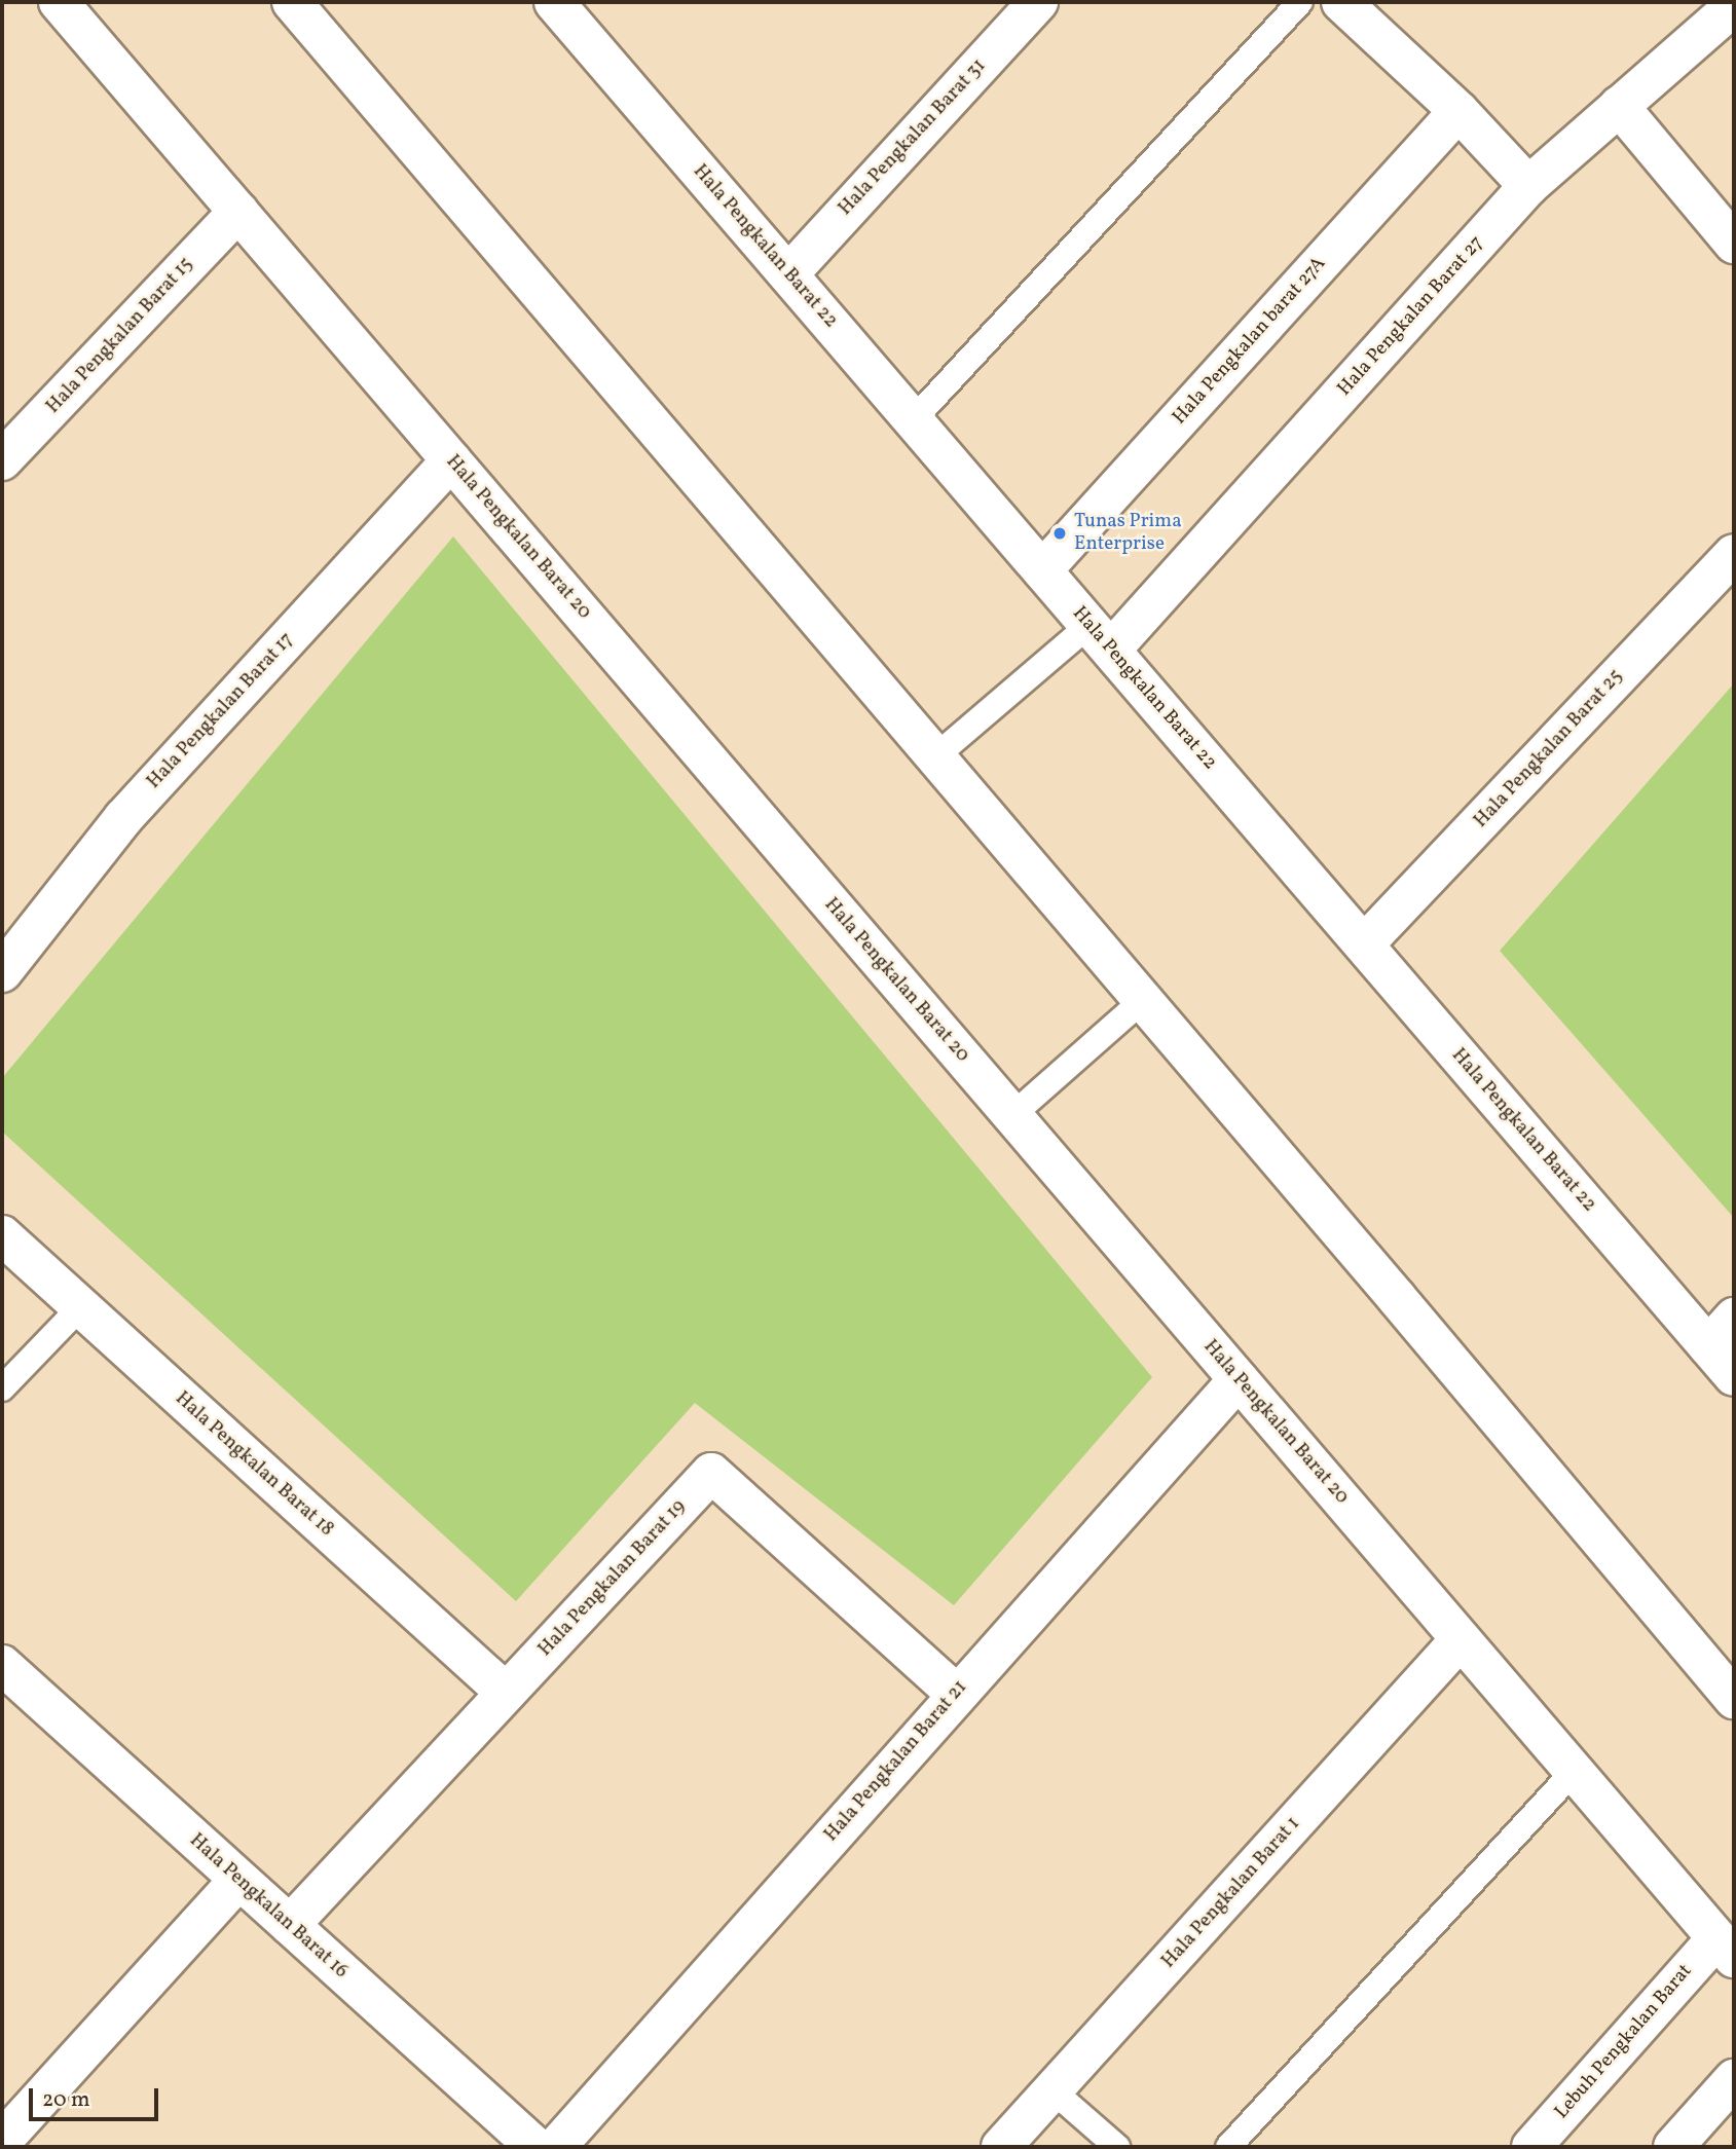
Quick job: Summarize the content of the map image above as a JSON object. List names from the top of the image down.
{
  "streets": {
    "street": [
      "Hala Pengkalan Barat 31",
      "Hala Pengkalan Barat 22",
      "Hala Pengkalan Barat 27",
      "Hala Pengkalan Barat 15",
      "Hala Pengkalan barat 27A",
      "Hala Pengkalan Barat 20",
      "Hala Pengkalan Barat 17",
      "Hala Pengkalan Barat 25",
      "Hala Pengkalan Barat 18",
      "Hala Pengkalan Barat 19",
      "Hala Pengkalan Barat 21",
      "Hala Pengkalan Barat 1",
      "Hala Pengkalan Barat 16",
      "Lebuh Pengkalan Barat"
    ]
  },
  "crossings": [
    ["Hala Pengkalan Barat 31", "Hala Pengkalan Barat 22"],
    ["Hala Pengkalan Barat 22", "Hala Pengkalan Barat 27"],
    ["Hala Pengkalan Barat 22", "Hala Pengkalan barat 27A"],
    ["Hala Pengkalan Barat 22", "Hala Pengkalan Barat 25"],
    ["Hala Pengkalan Barat 15", "Hala Pengkalan Barat 20"],
    ["Hala Pengkalan Barat 20", "Hala Pengkalan Barat 17"],
    ["Hala Pengkalan Barat 20", "Hala Pengkalan Barat 21"],
    ["Hala Pengkalan Barat 20", "Hala Pengkalan Barat 1"],
    ["Hala Pengkalan Barat 20", "Lebuh Pengkalan Barat"],
    ["Hala Pengkalan Barat 18", "Hala Pengkalan Barat 19"],
    ["Hala Pengkalan Barat 19", "Hala Pengkalan Barat 21"],
    ["Hala Pengkalan Barat 19", "Hala Pengkalan Barat 16"]
  ],
  "places": ["Tunas Prima Enterprise"],
  "scale_bar": "20 m"
}
